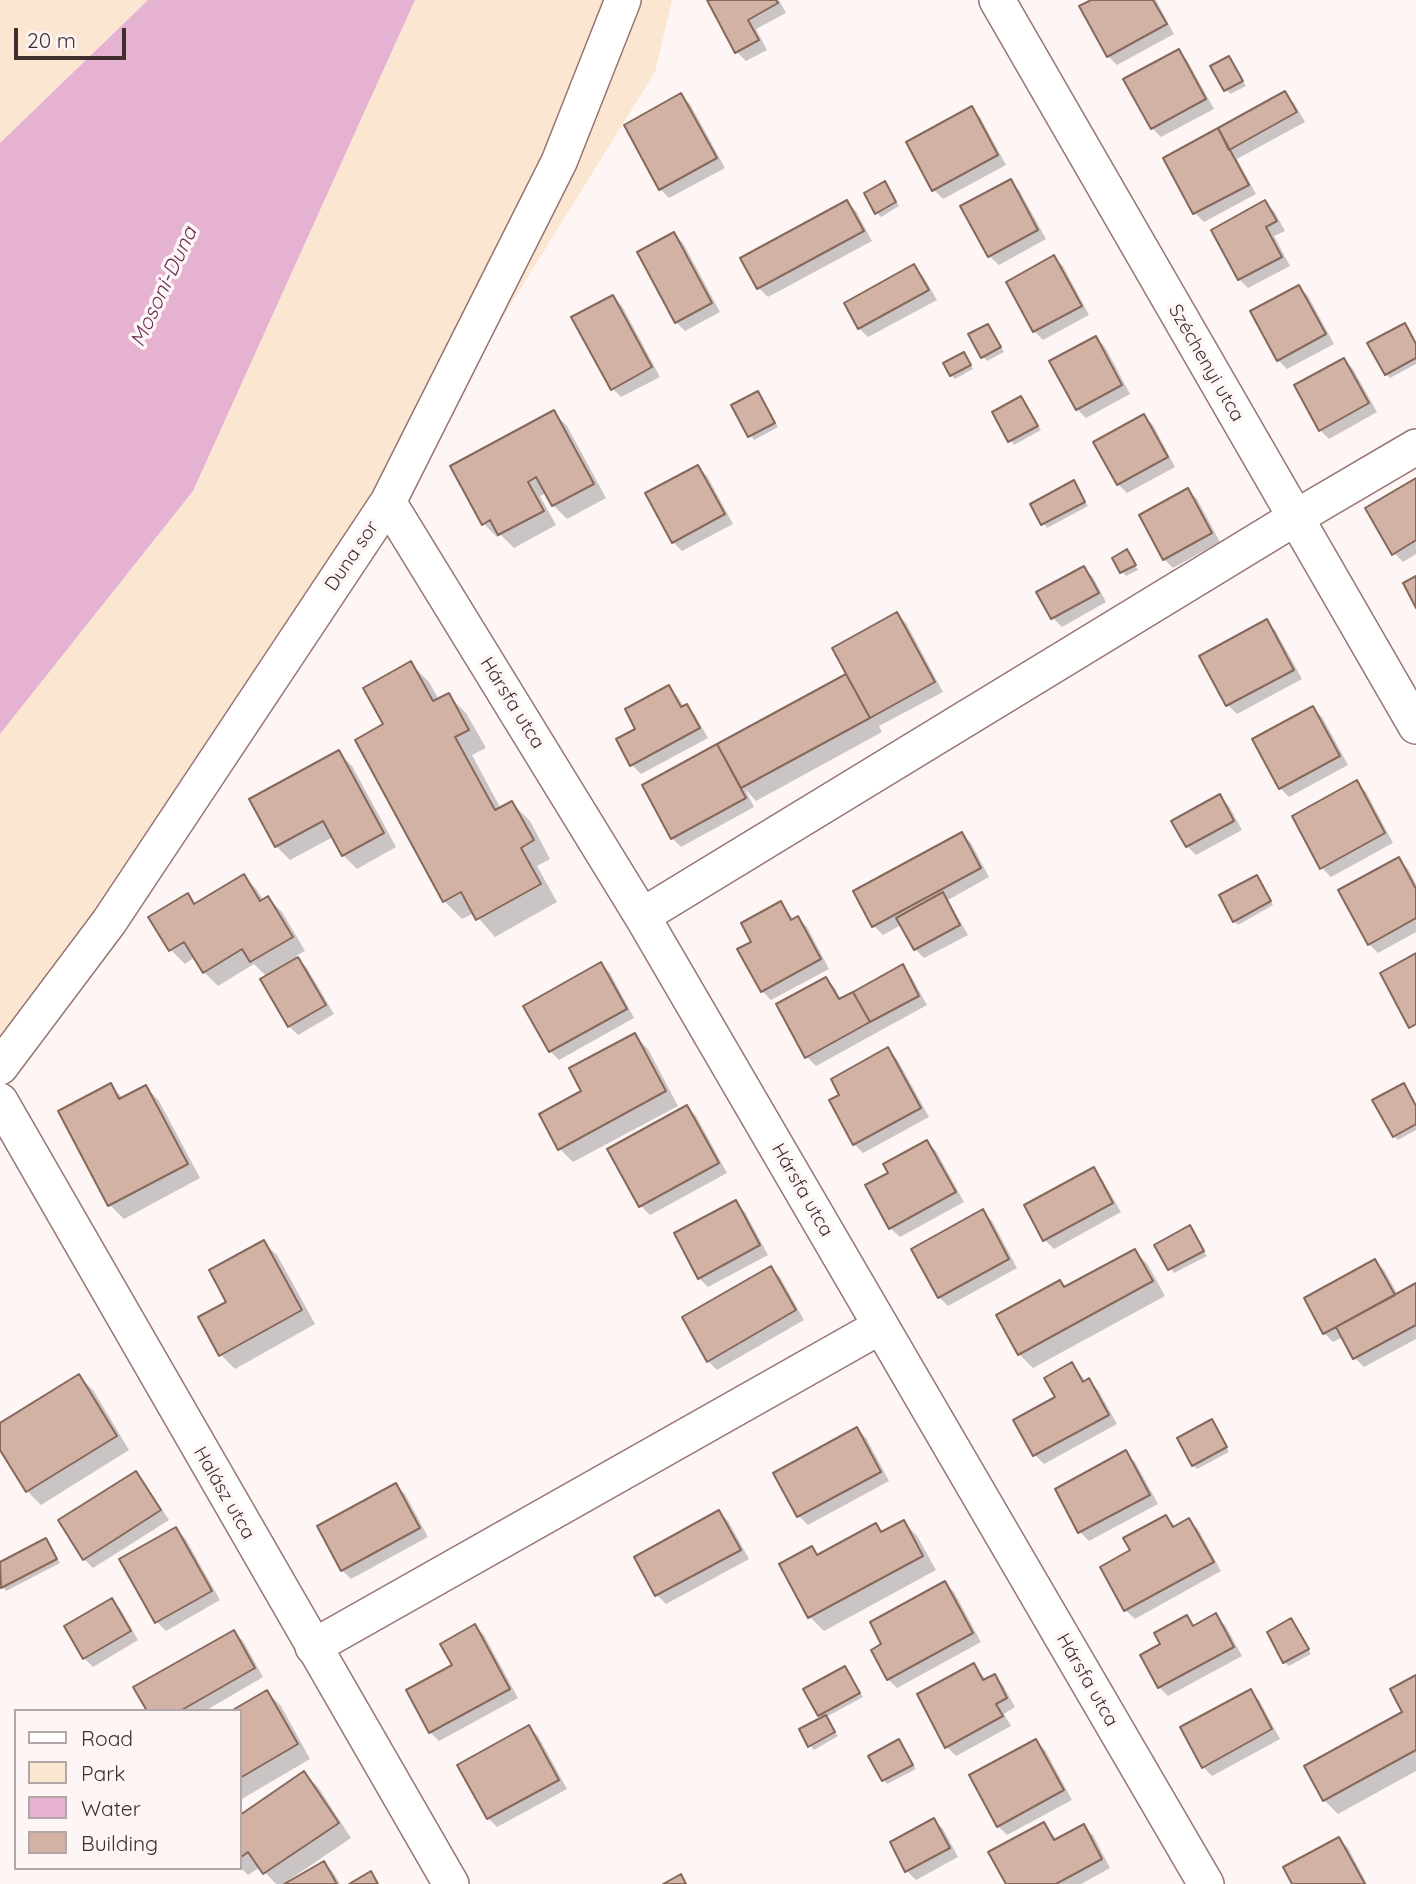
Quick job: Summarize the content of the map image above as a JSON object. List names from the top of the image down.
{
  "streets": {
    "street": [
      "Széchenyi utca",
      "Duna sor",
      "Hársfa utca",
      "Halász utca"
    ]
  },
  "crossings": [
    ["Duna sor", "Hársfa utca"]
  ],
  "water": ["Mosoni-Duna"],
  "legend": [
    "Road",
    "Park",
    "Water",
    "Building"
  ],
  "scale_bar": "20 m"
}
